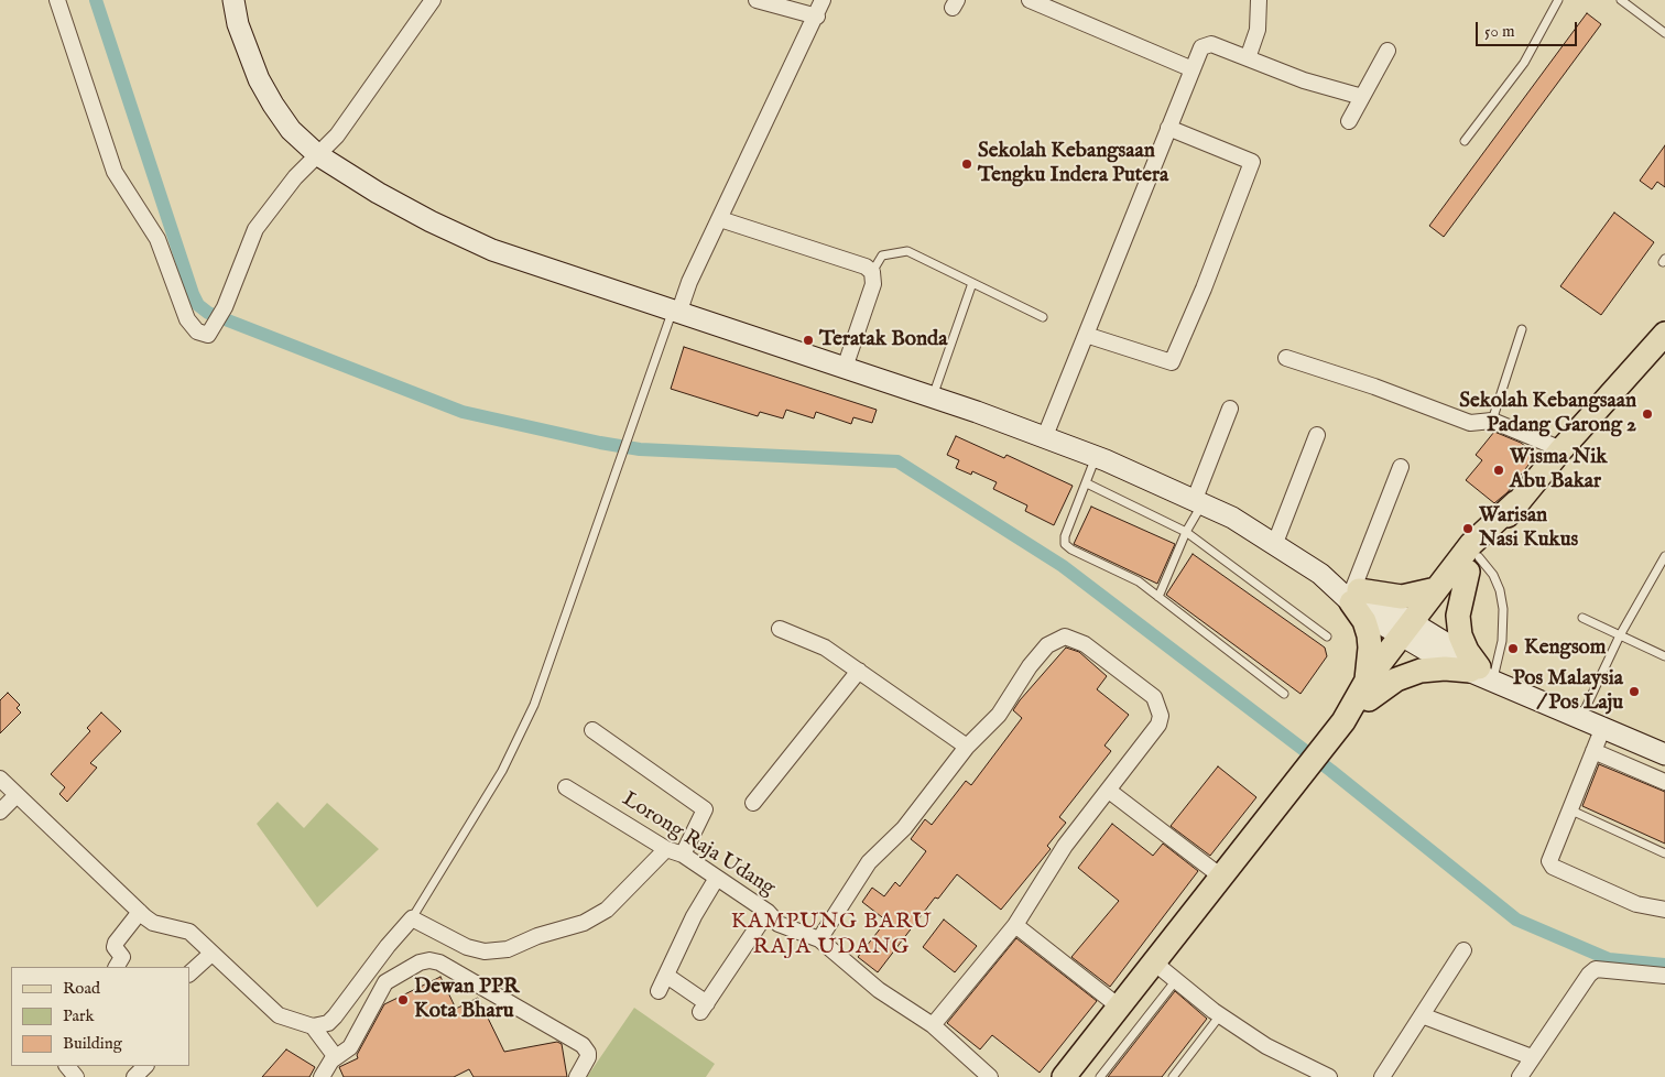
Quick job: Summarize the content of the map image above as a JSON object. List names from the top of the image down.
{
  "streets": {
    "street": ["Lorong Raja Udang"]
  },
  "districts": ["KAMPUNG BARU RAJA UDANG"],
  "places": [
    "Sekolah Kebangsaan Tengku Indera Putera",
    "Teratak Bonda",
    "Sekolah Kebangsaan Padang Garong 2",
    "Wisma Nik Abu Bakar",
    "Warisan Nasi Kukus",
    "Kengsom",
    "Pos Malaysia / Pos Laju",
    "Dewan PPR Kota Bharu"
  ],
  "legend": ["Road", "Park", "Building"],
  "scale_bar": "50 m"
}
